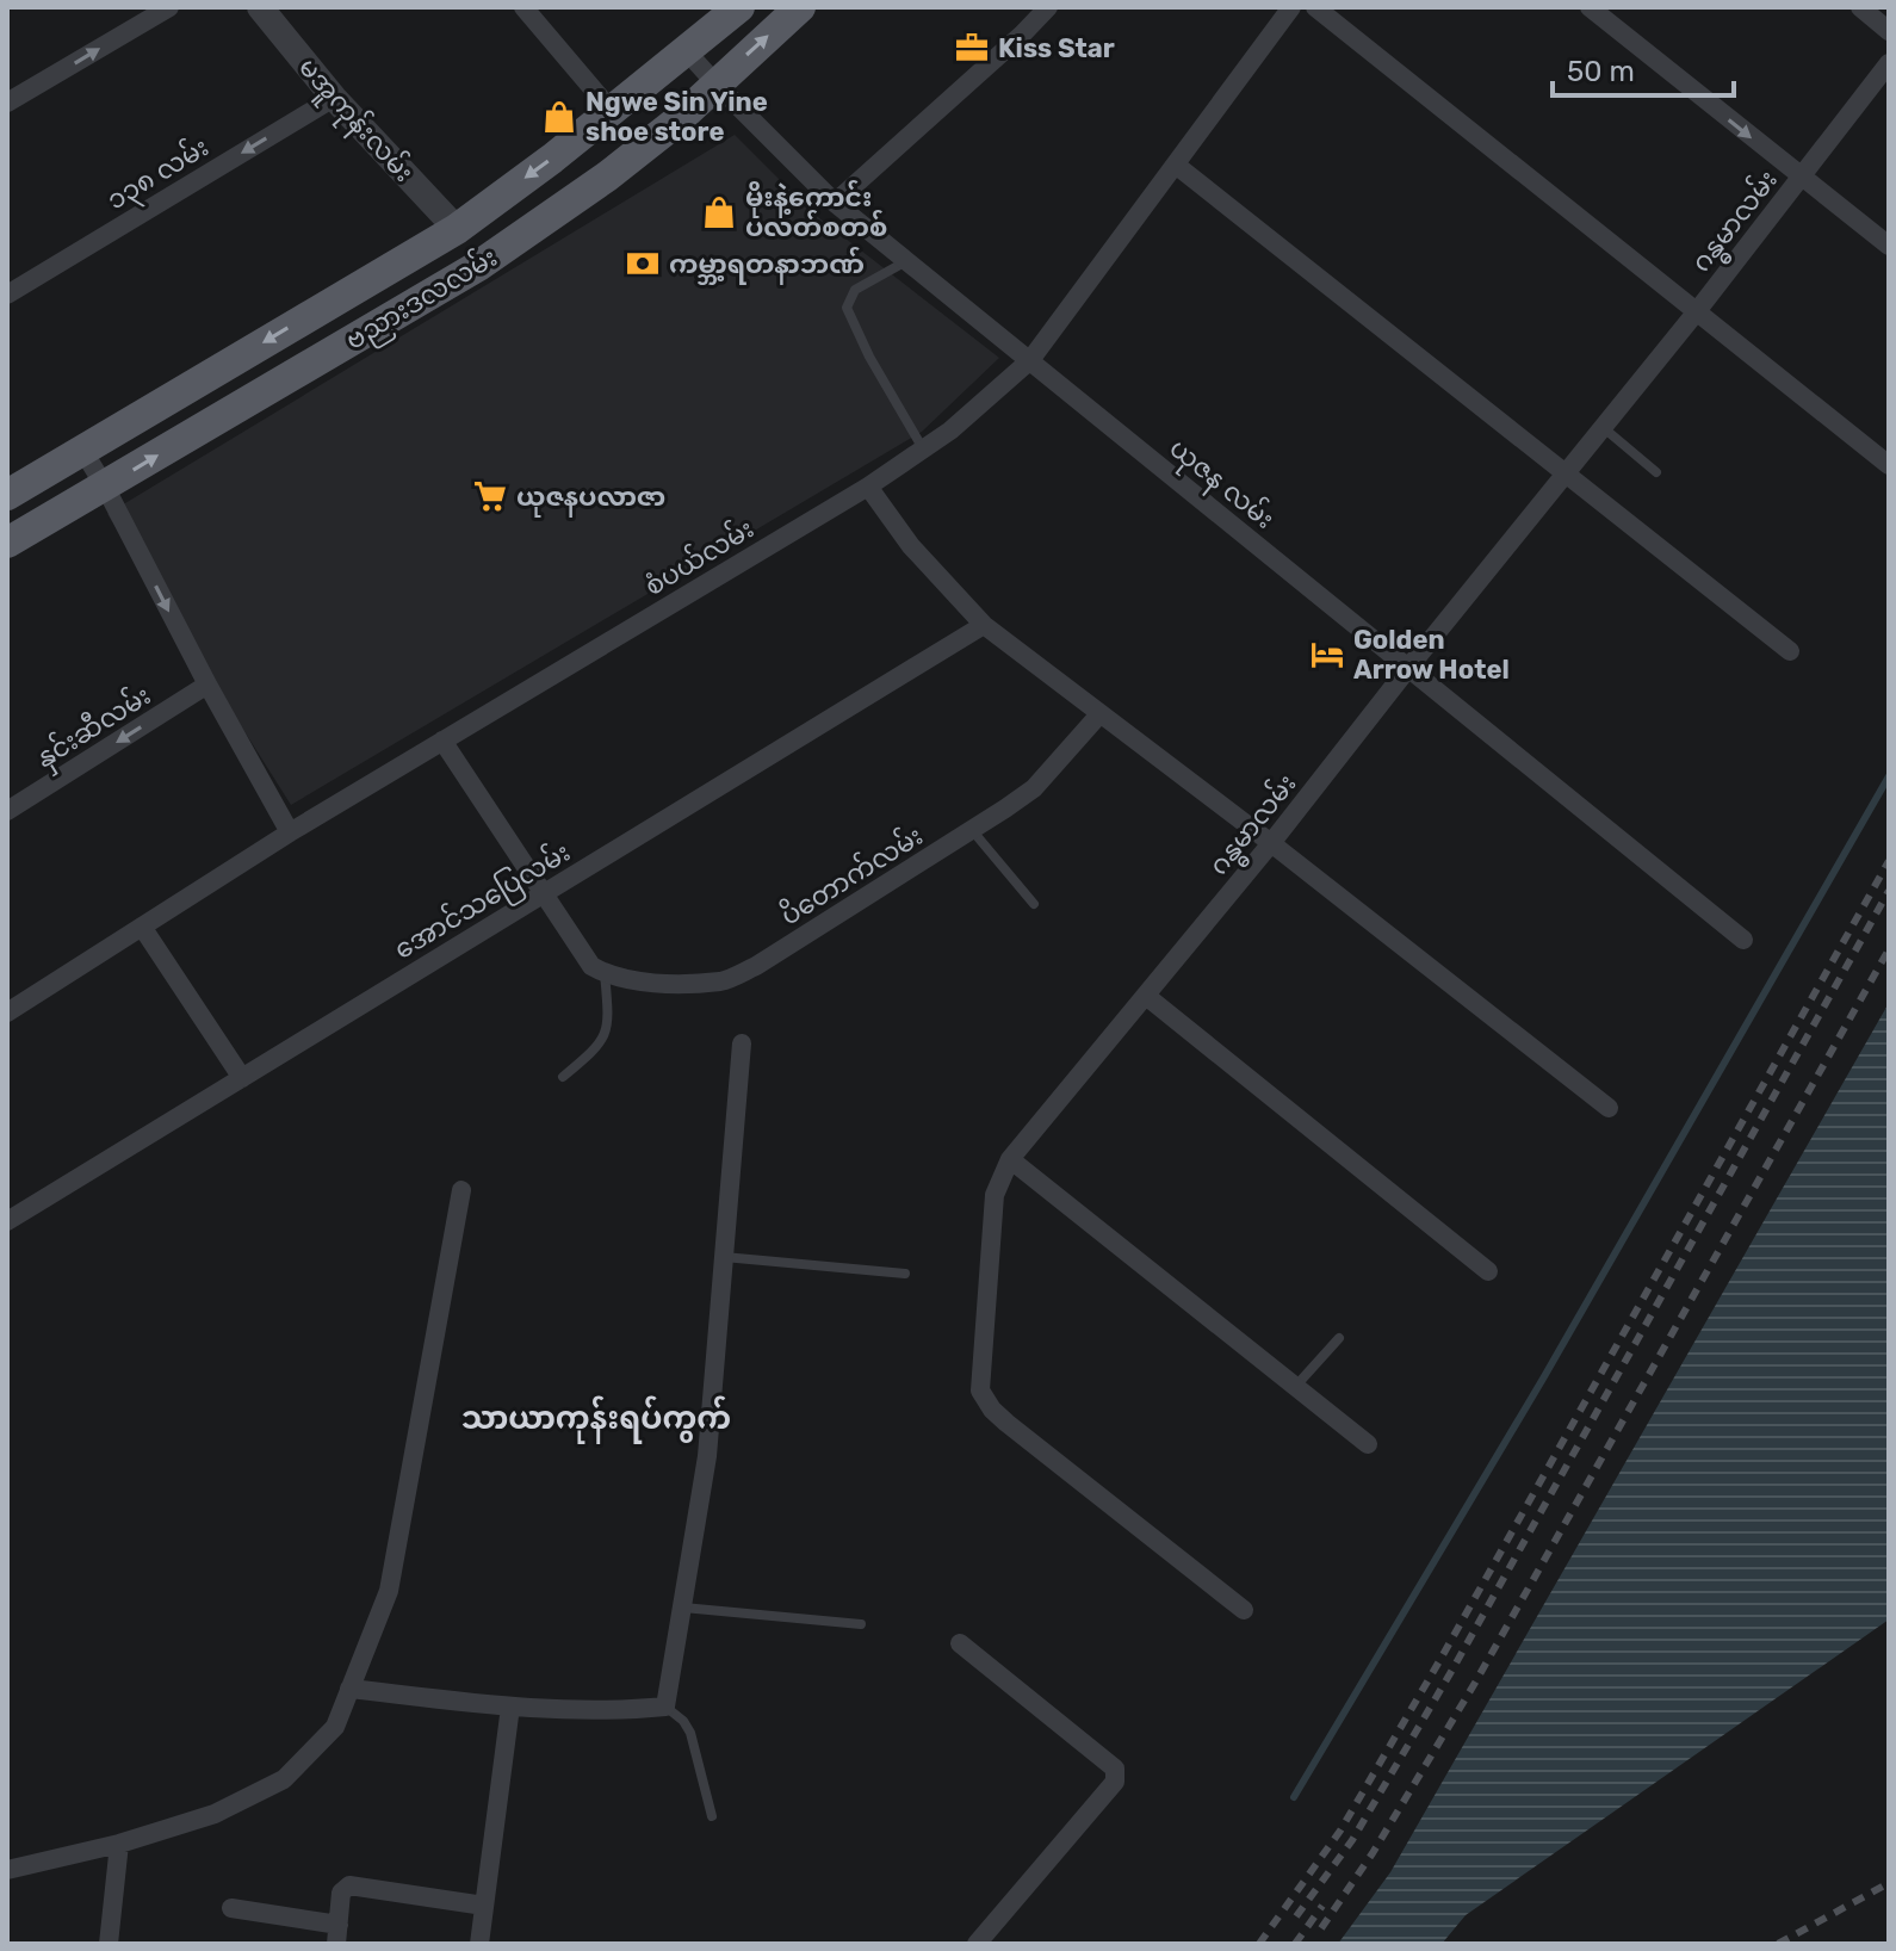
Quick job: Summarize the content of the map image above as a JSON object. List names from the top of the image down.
{
  "streets": {
    "main road": ["ဗညားဒလလမ်း"],
    "street": [
      "မအူကုန်းလမ်း",
      "၁၃၈ လမ်း",
      "ဂန္ဓမာလမ်း",
      "ယုဇန လမ်း",
      "စံပယ်လမ်း",
      "နှင်းဆီလမ်း",
      "ပိတောက်လမ်း",
      "အောင်သပြေလမ်း"
    ]
  },
  "crossings": [
    ["မအူကုန်းလမ်း", "၁၃၈ လမ်း"],
    ["မအူကုန်းလမ်း", "ဗညားဒလလမ်း"],
    ["ဂန္ဓမာလမ်း", "ယုဇန လမ်း"],
    ["ဗညားဒလလမ်း", "ယုဇန လမ်း"],
    ["ယုဇန လမ်း", "စံပယ်လမ်း"]
  ],
  "one_way": ["နှင်းဆီလမ်း"],
  "districts": ["သာယာကုန်းရပ်ကွက်"],
  "places": {
    "office": ["Kiss Star"],
    "shop": ["Ngwe Sin Yine shoe store", "မိုးနဲ့ကောင်း ပလတ်စတစ်"],
    "bank": ["ကမ္ဘာ့ရတနာဘဏ်"],
    "supermarket": ["ယုဇနပလာဇာ"],
    "hotel": ["Golden Arrow Hotel"]
  },
  "scale_bar": "50 m"
}
